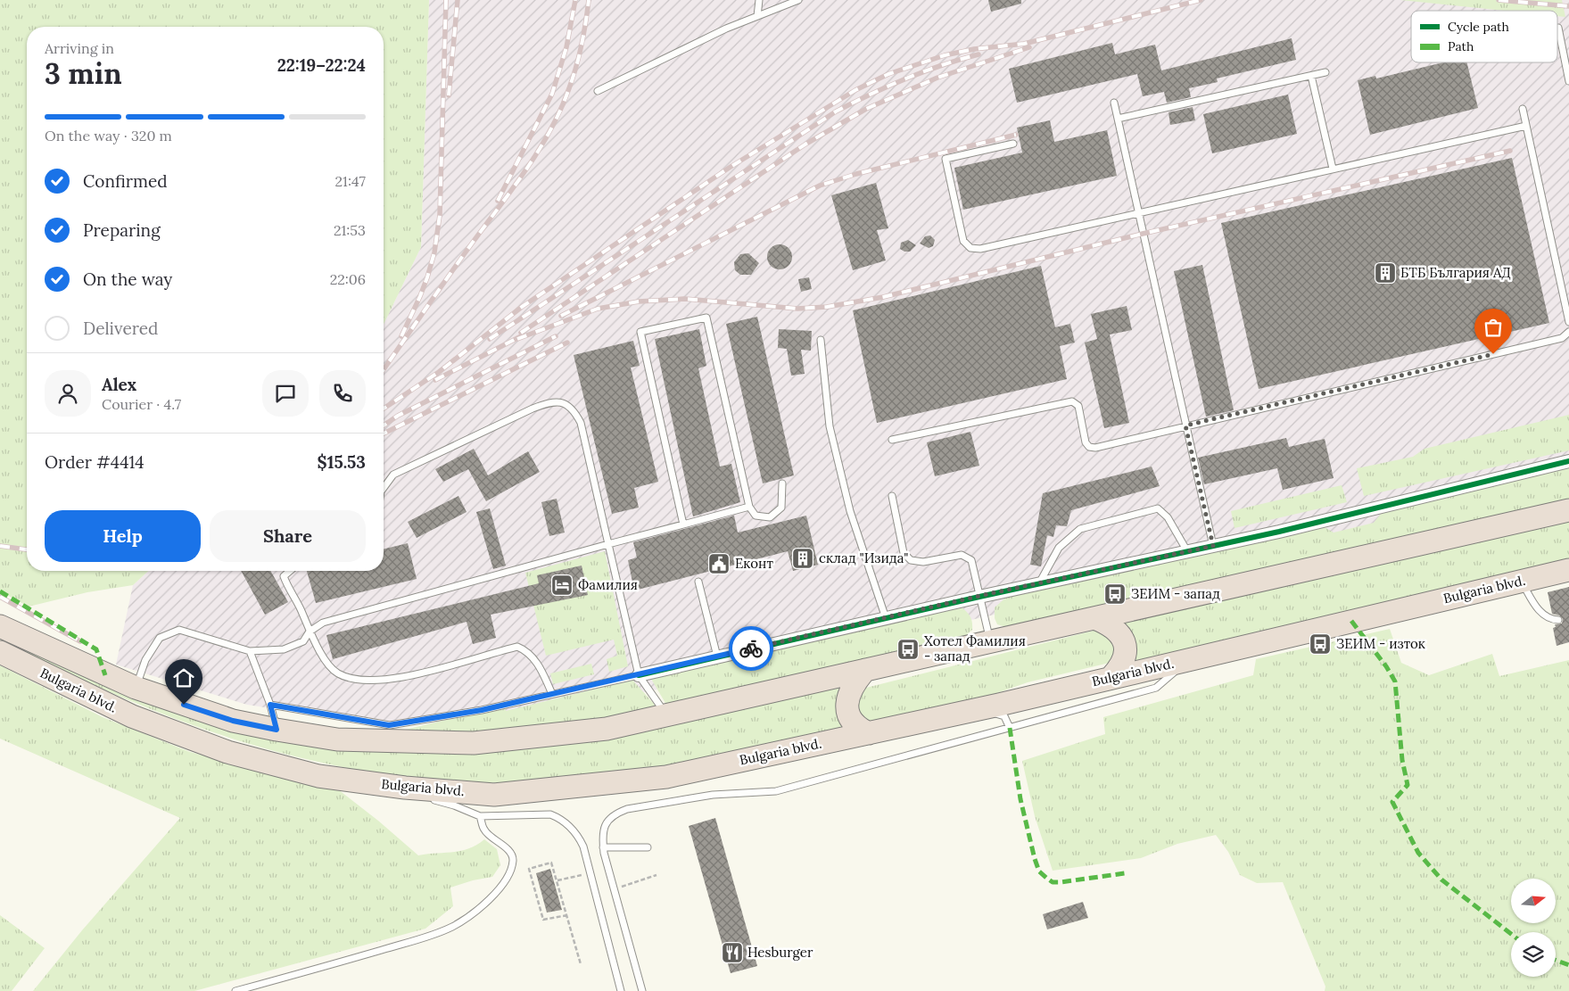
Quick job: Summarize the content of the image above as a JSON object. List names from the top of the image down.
{
  "streets": {
    "highway": ["Bulgaria blvd."]
  },
  "places": {
    "building": ["БТБ България АД", "склад \"Изида\""],
    "public building": ["Еконт"],
    "hotel": ["Фамилия"],
    "bus stop": ["ЗЕИМ - запад", "ЗЕИМ - изток", "Хотел Фамилия - запад"],
    "restaurant": ["Hesburger"]
  },
  "legend": ["Cycle path", "Path"],
  "north": "right",
  "page": {
    "heading": ["3 min", "Arriving in", "22:19–22:24"],
    "panel": [
      "Alex",
      "Courier · 4.7",
      "Order #4414",
      "$15.53"
    ],
    "bar": "On the way · 320 m",
    "list": [
      ["Confirmed", "21:47"],
      ["Preparing", "21:53"],
      ["On the way", "22:06"],
      "Delivered"
    ],
    "buttons": ["Help", "Share"]
  }
}
